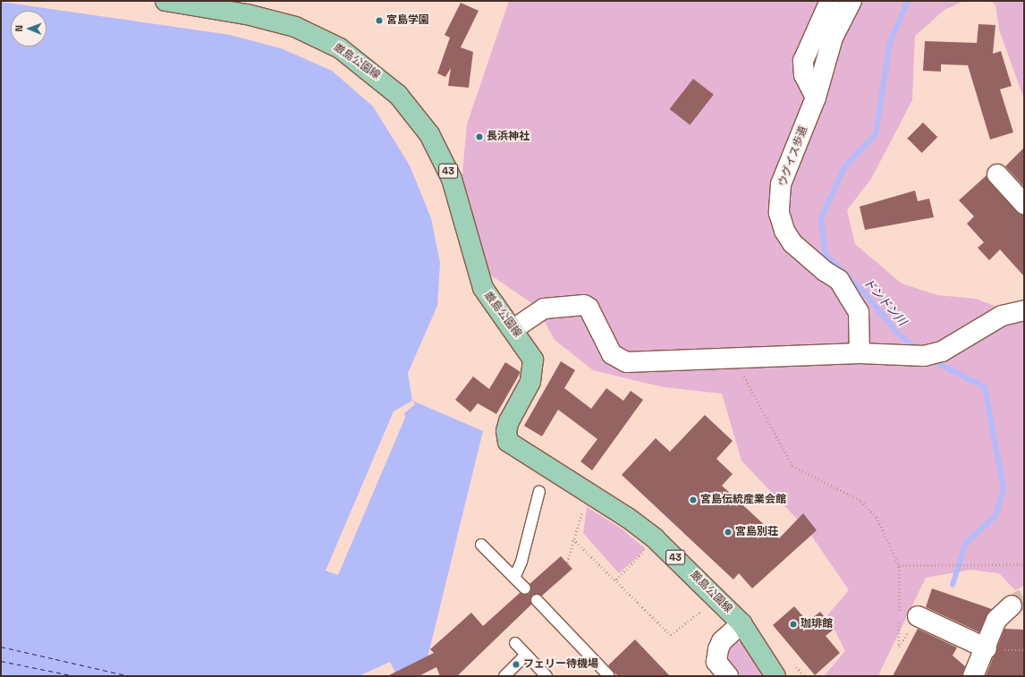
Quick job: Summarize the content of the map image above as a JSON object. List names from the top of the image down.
{
  "streets": {
    "main road": ["厳島公園線", "43"],
    "street": ["ウグイス歩道"]
  },
  "water": ["ドンドン川"],
  "places": [
    "宮島学園",
    "長浜神社",
    "宮島伝統産業会館",
    "宮島別荘",
    "珈琲館",
    "フェリー待機場"
  ],
  "north": "left"
}
